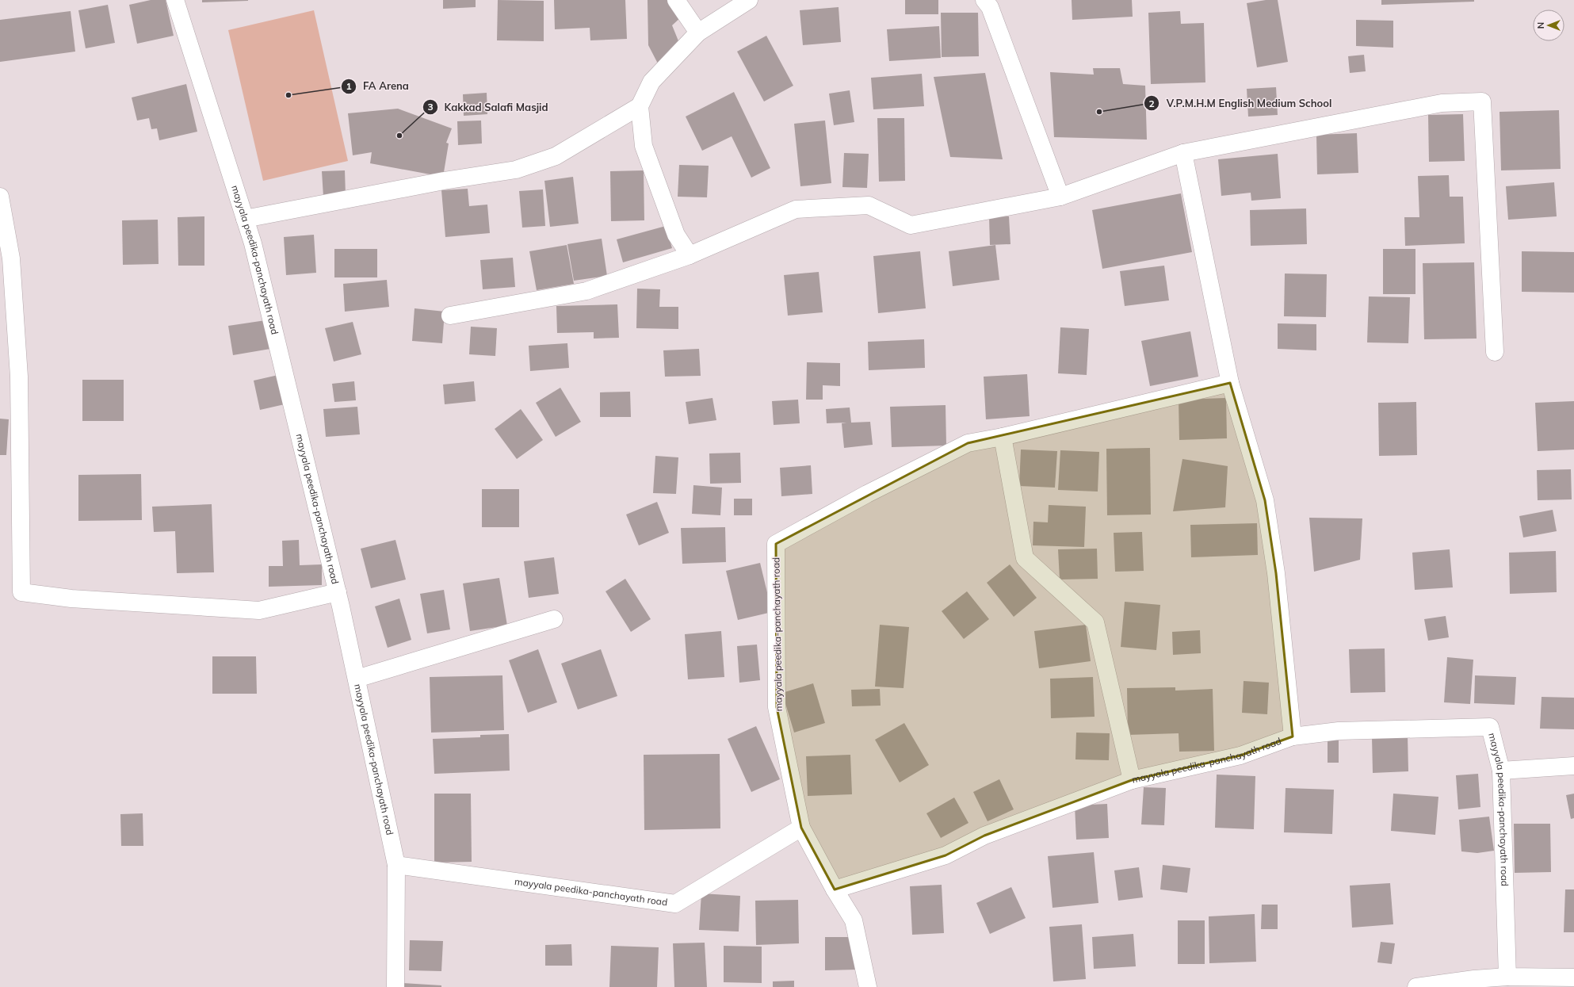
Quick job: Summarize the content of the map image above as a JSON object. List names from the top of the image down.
{
  "streets": {
    "street": ["mayyala peedika-panchayath road"]
  },
  "places": ["FA Arena", "V.P.M.H.M English Medium School", "Kakkad Salafi Masjid"],
  "north": "left"
}
